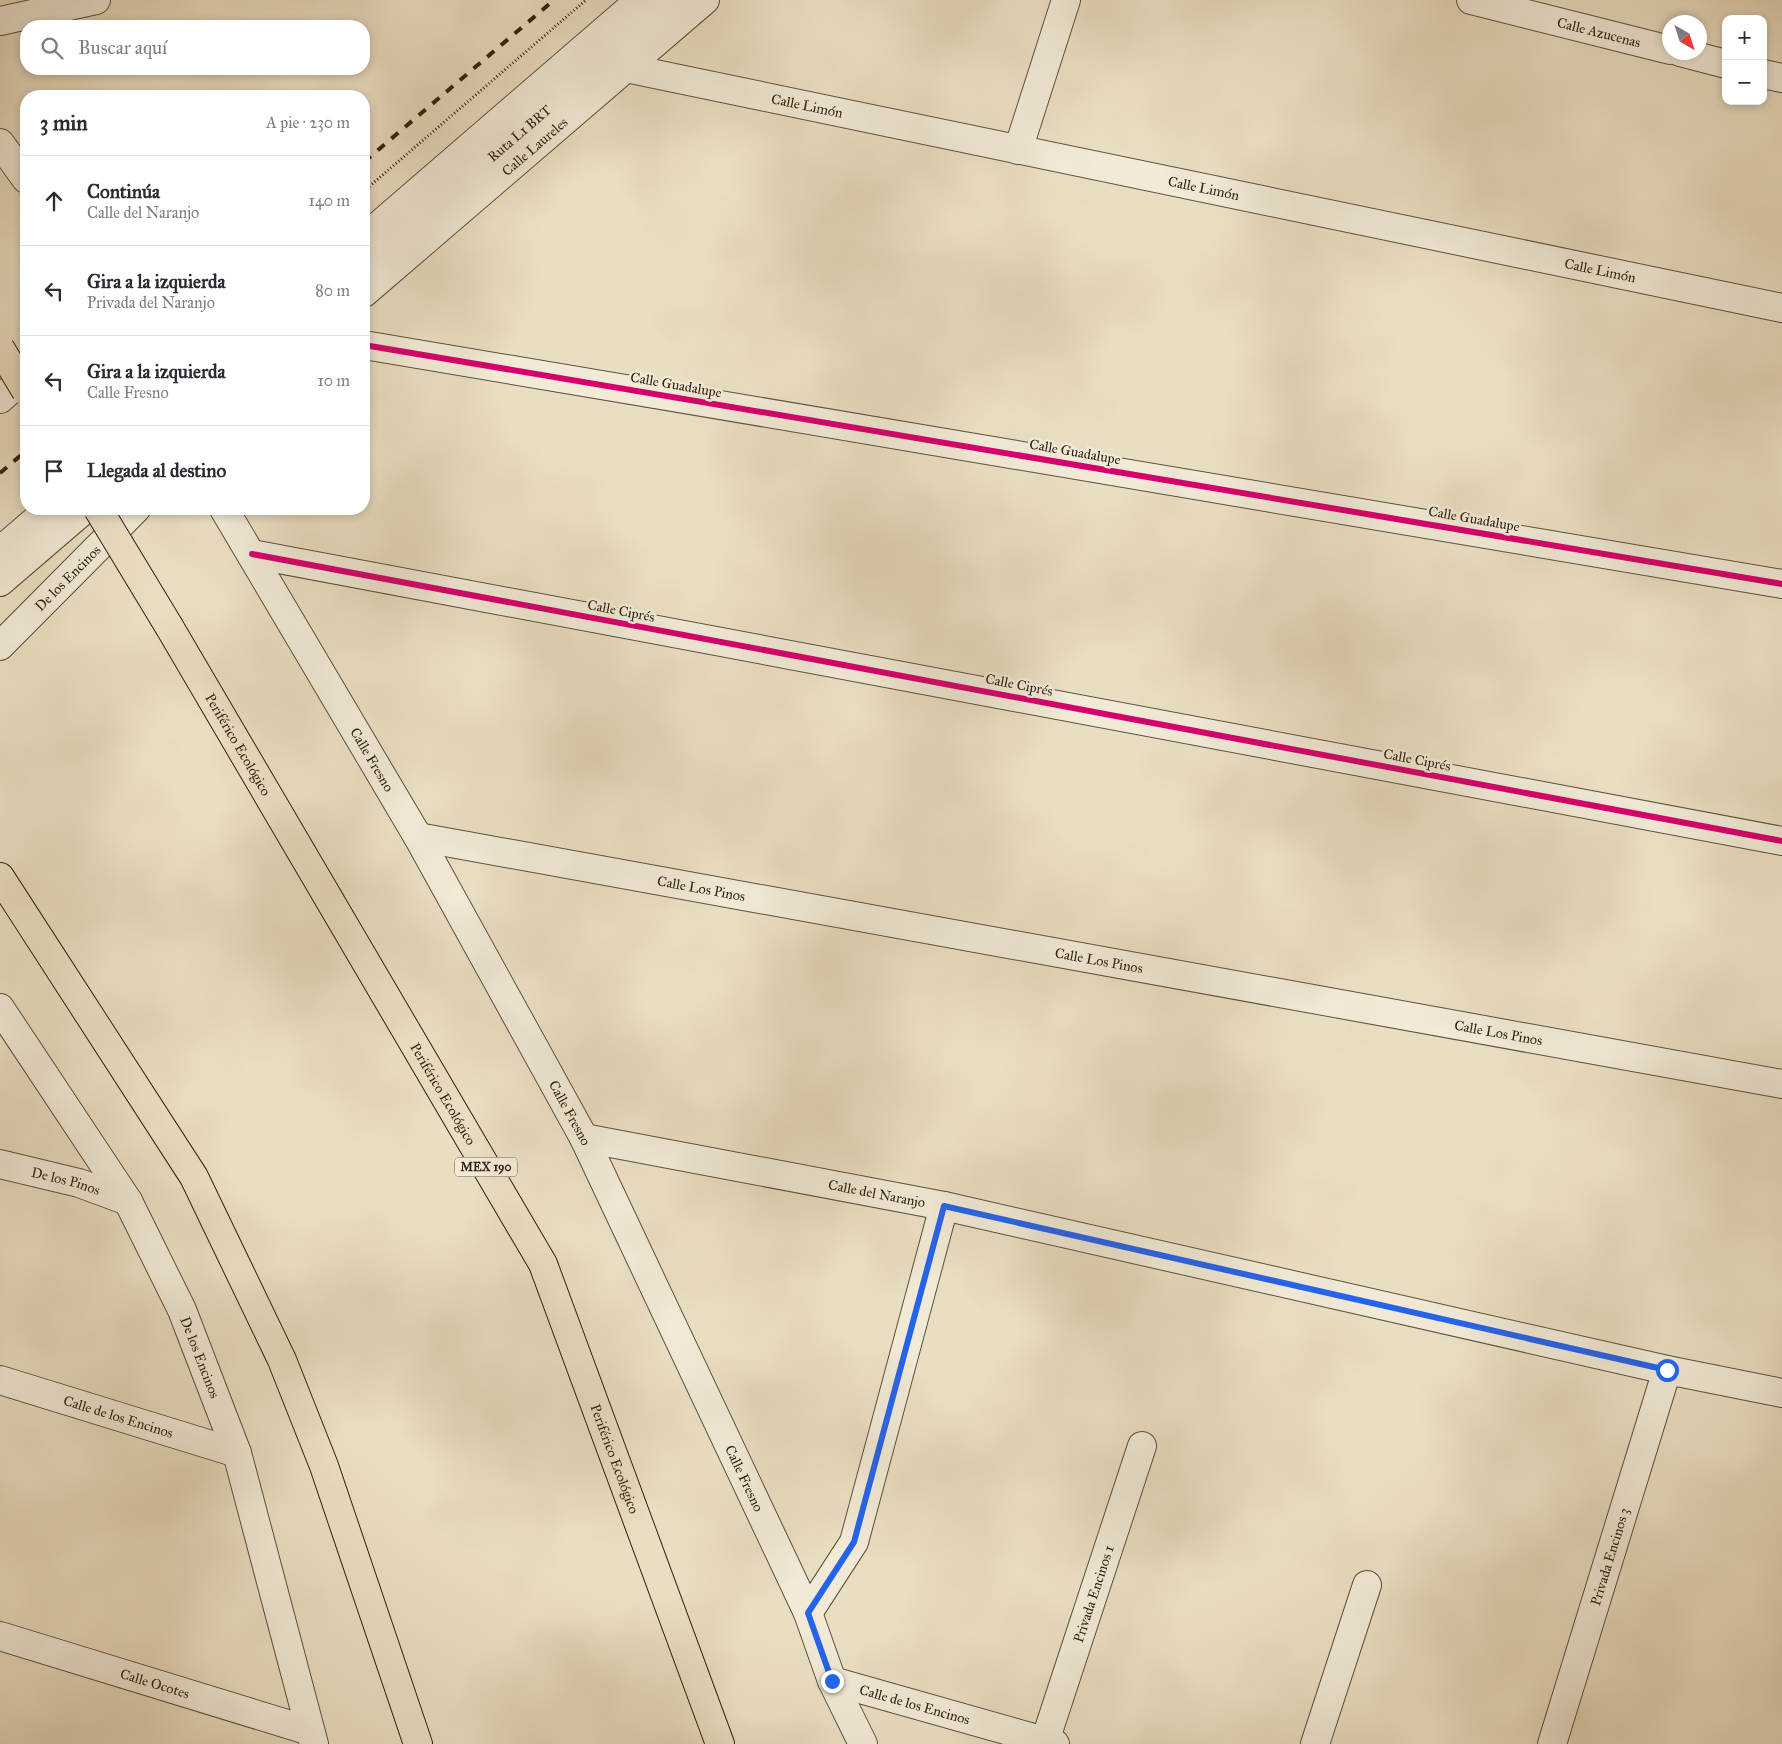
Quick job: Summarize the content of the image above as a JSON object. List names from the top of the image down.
{
  "streets": {
    "highway": ["Periférico Ecológico", "MEX 190"],
    "street": [
      "Calle Azucenas",
      "Calle Limón",
      "Ruta L1 BRT",
      "Calle Laureles",
      "Calle Guadalupe",
      "De los Encinos",
      "Calle Ciprés",
      "Calle Fresno",
      "Calle Los Pinos",
      "De los Pinos",
      "Calle del Naranjo",
      "Calle de los Encinos",
      "Privada Encinos 3",
      "Privada Encinos 1",
      "Calle Ocotes"
    ]
  },
  "crossings": [
    ["Calle Limón", "Calle Laureles"],
    ["De los Encinos", "De los Pinos"],
    ["De los Encinos", "Calle de los Encinos"],
    ["De los Encinos", "Calle Ocotes"],
    ["Calle Ciprés", "Calle Fresno"],
    ["Calle Fresno", "Calle Los Pinos"],
    ["Calle Fresno", "Calle del Naranjo"],
    ["Calle Fresno", "Calle de los Encinos"],
    ["Calle del Naranjo", "Privada Encinos 3"],
    ["Calle de los Encinos", "Privada Encinos 1"]
  ],
  "north": "bottom right",
  "page": {
    "map_buttons": ["+", "−"],
    "search": "Buscar aquí",
    "heading": ["3 min", "A pie · 230 m"],
    "list": [
      ["Continúa", "Calle del Naranjo", "140 m"],
      ["Gira a la izquierda", "Privada del Naranjo", "80 m"],
      ["Gira a la izquierda", "Calle Fresno", "10 m"],
      "Llegada al destino"
    ]
  }
}
